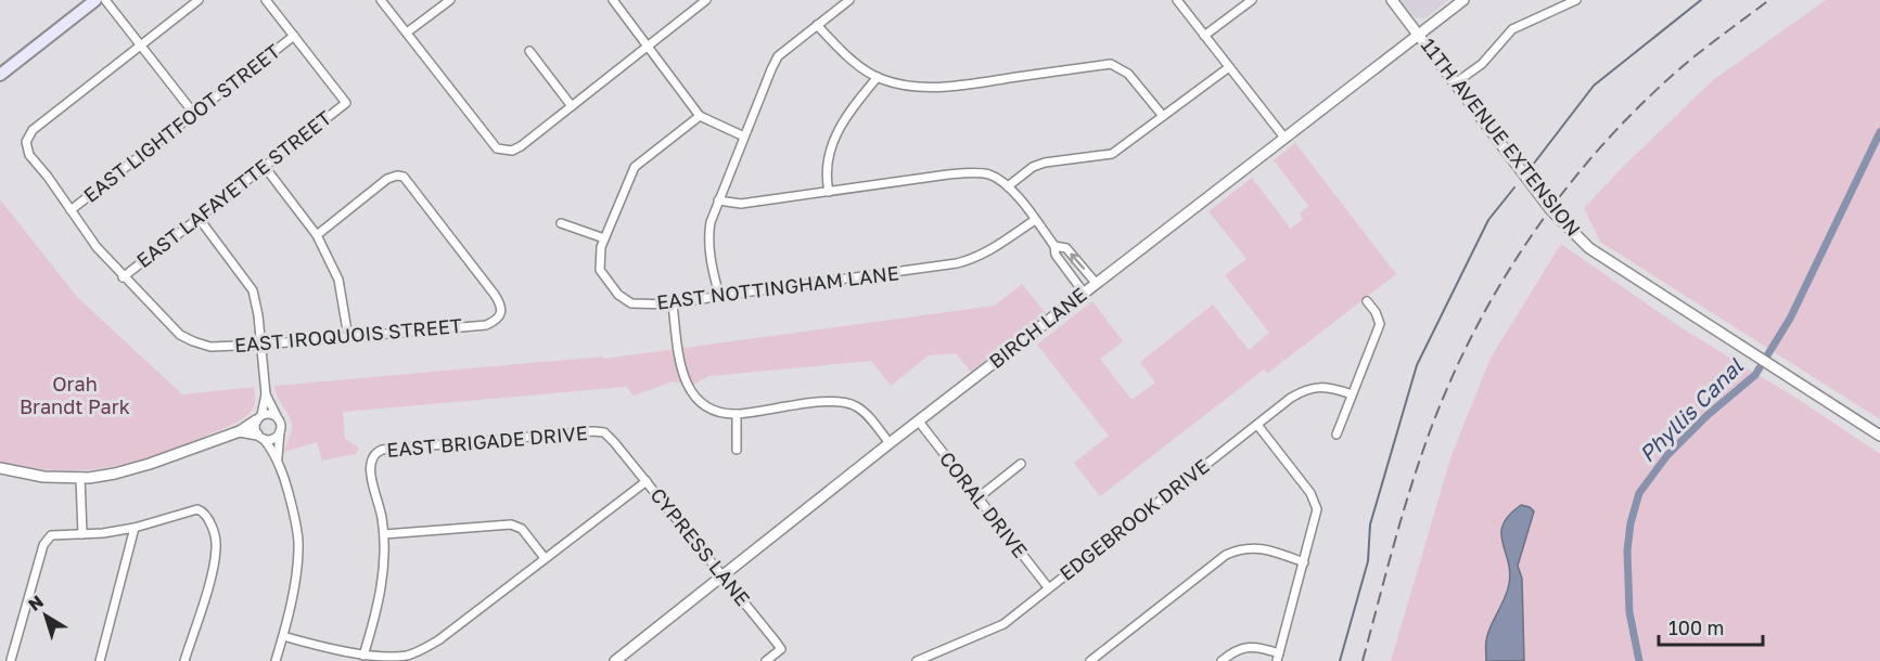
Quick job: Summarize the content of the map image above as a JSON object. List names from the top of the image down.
{
  "streets": {
    "street": [
      "EAST LIGHTFOOT STREET",
      "11TH AVENUE EXTENSION",
      "EAST LAFAYETTE STREET",
      "EAST NOTTINGHAM LANE",
      "BIRCH LANE",
      "EAST IROQUOIS STREET",
      "EAST BRIGADE DRIVE",
      "CORAL DRIVE",
      "EDGEBROOK DRIVE",
      "CYPRESS LANE"
    ]
  },
  "crossings": [
    ["EAST LIGHTFOOT STREET", "EAST LAFAYETTE STREET"],
    ["11TH AVENUE EXTENSION", "BIRCH LANE"],
    ["EAST LAFAYETTE STREET", "EAST IROQUOIS STREET"],
    ["BIRCH LANE", "CORAL DRIVE"],
    ["BIRCH LANE", "CYPRESS LANE"],
    ["EAST BRIGADE DRIVE", "CYPRESS LANE"],
    ["CORAL DRIVE", "EDGEBROOK DRIVE"]
  ],
  "water": ["Phyllis Canal"],
  "parks": ["Orah Brandt Park"],
  "scale_bar": "100 m",
  "north": "top left"
}
